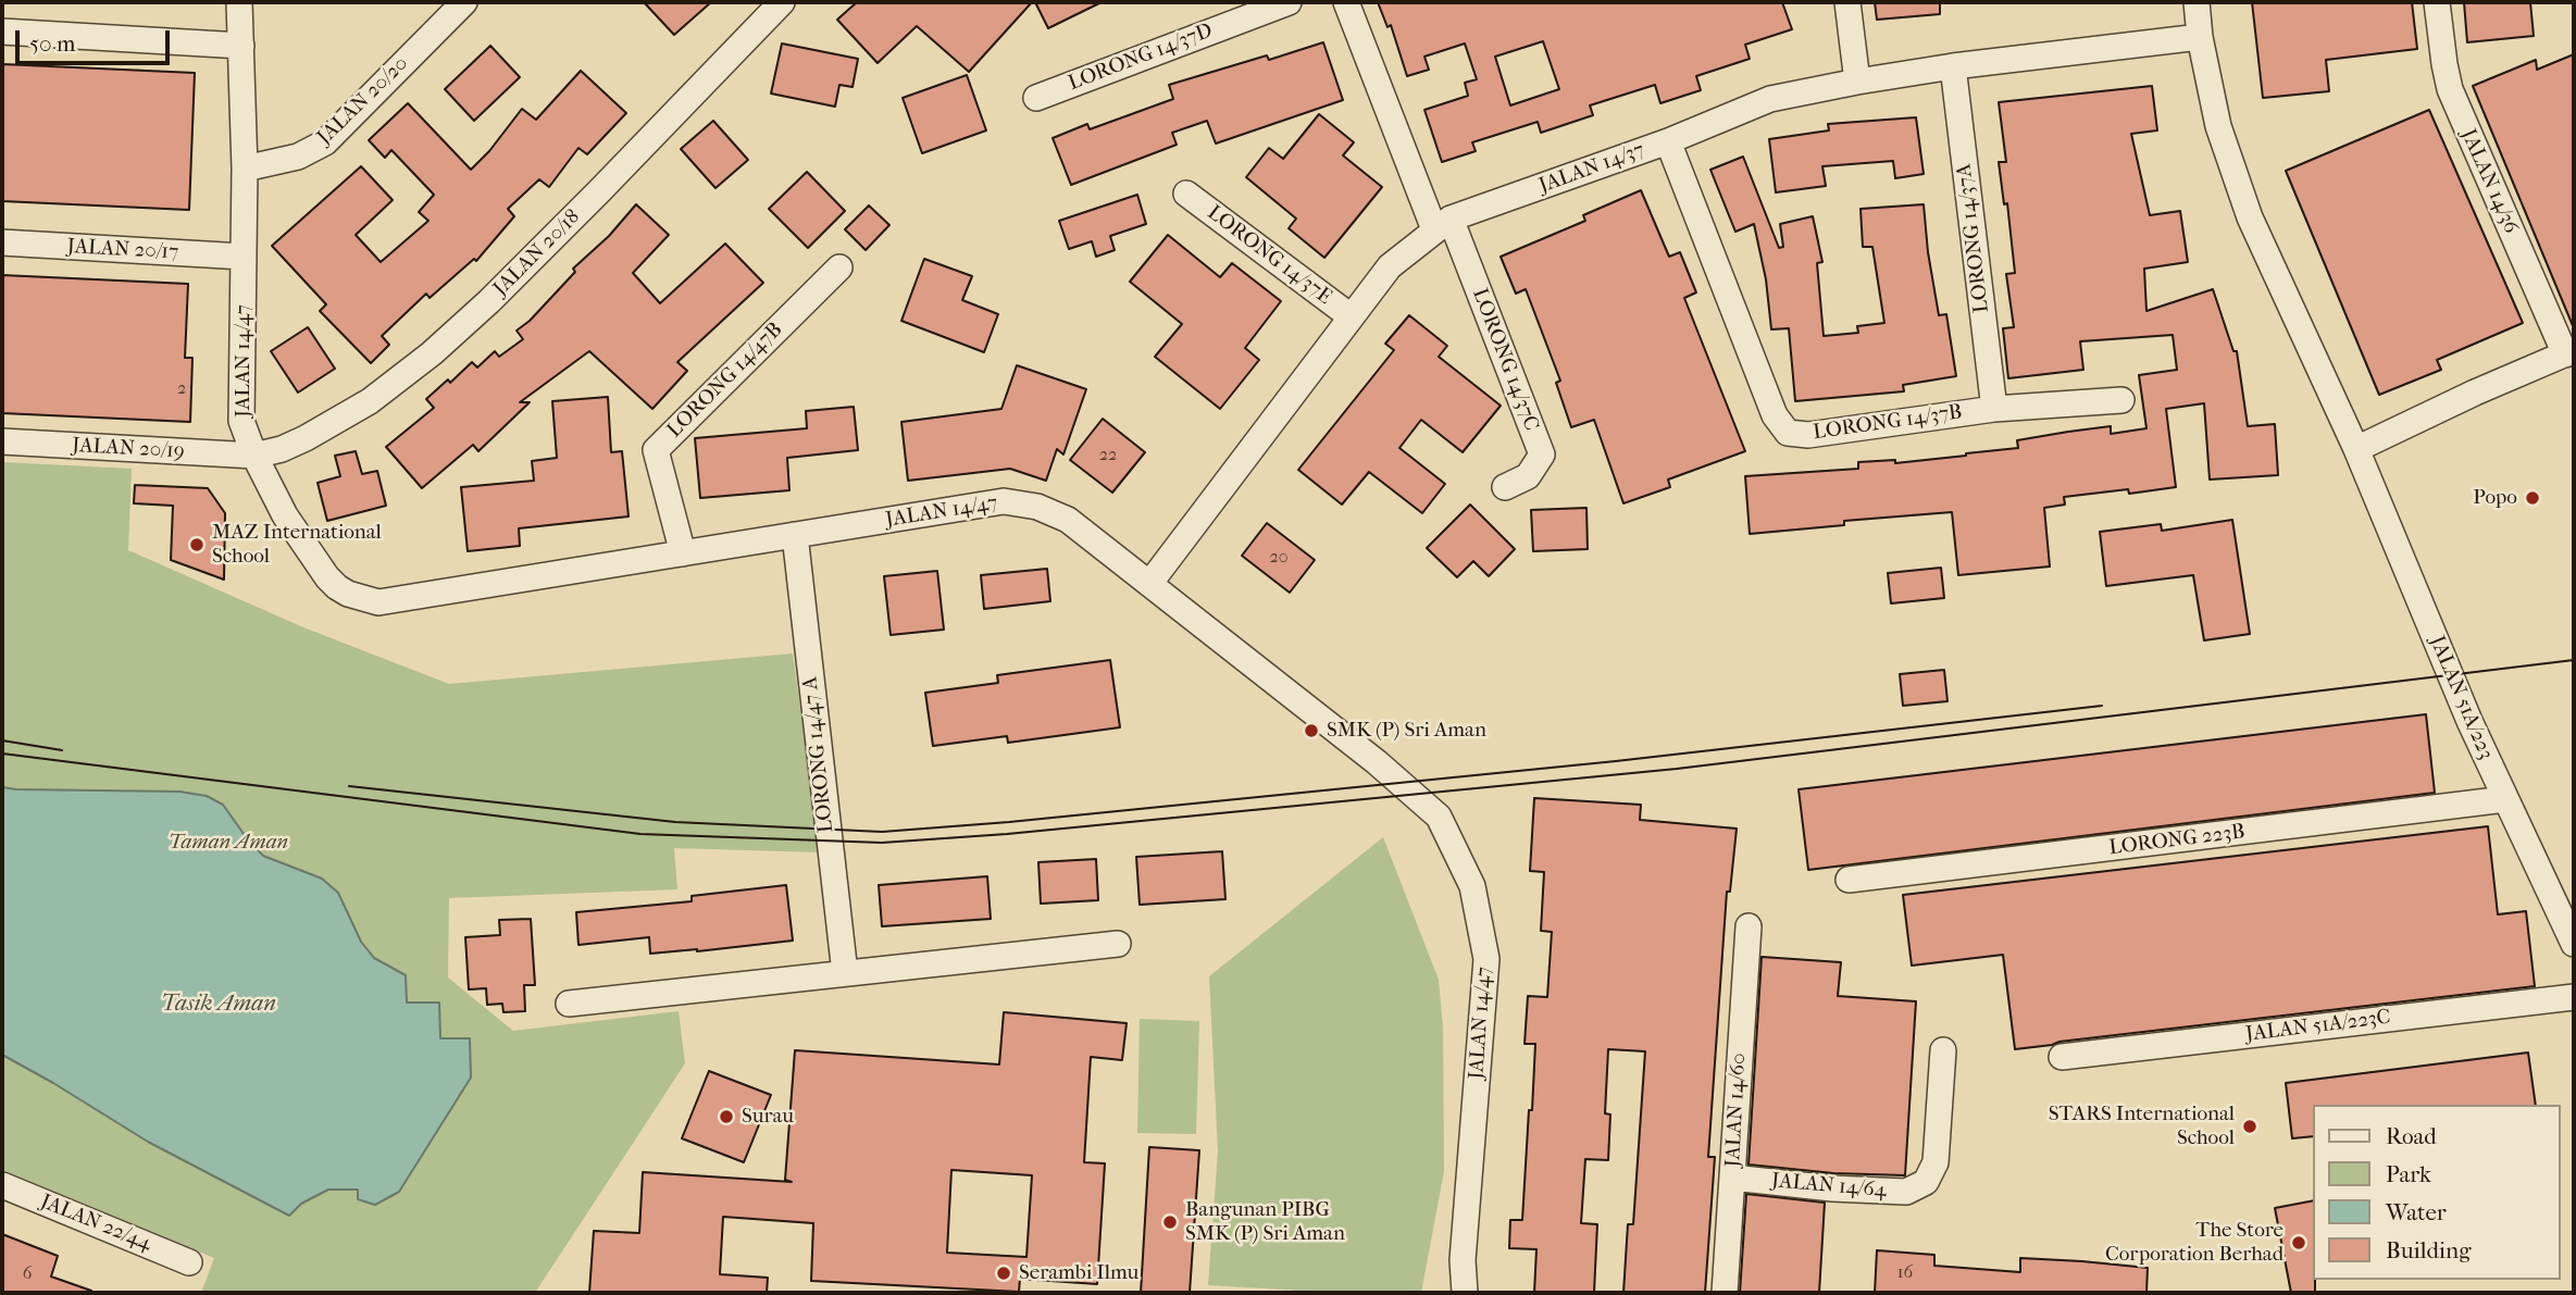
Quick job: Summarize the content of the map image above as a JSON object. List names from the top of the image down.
{
  "streets": {
    "street": [
      "LORONG 14/37D",
      "JALAN 20/20",
      "JALAN 14/37",
      "JALAN 14/36",
      "LORONG 14/37A",
      "JALAN 20/17",
      "JALAN 20/18",
      "LORONG 14/37E",
      "LORONG 14/37C",
      "JALAN 14/47",
      "LORONG 14/47B",
      "LORONG 14/37B",
      "JALAN 20/19",
      "JALAN 51A/223",
      "LORONG 14/47 A",
      "LORONG 223B",
      "JALAN 51A/223C",
      "JALAN 14/60",
      "JALAN 14/64",
      "JALAN 22/44"
    ]
  },
  "crossings": [
    ["JALAN 20/20", "JALAN 14/47"],
    ["JALAN 14/37", "LORONG 14/37A"],
    ["JALAN 14/37", "LORONG 14/37E"],
    ["JALAN 14/37", "LORONG 14/37C"],
    ["JALAN 14/37", "JALAN 14/47"],
    ["JALAN 14/37", "LORONG 14/37B"],
    ["JALAN 14/37", "JALAN 51A/223"],
    ["LORONG 14/37A", "LORONG 14/37B"],
    ["JALAN 20/17", "JALAN 14/47"],
    ["JALAN 20/18", "JALAN 14/47"],
    ["JALAN 20/18", "JALAN 20/19"],
    ["JALAN 14/47", "LORONG 14/47B"],
    ["JALAN 14/47", "JALAN 20/19"],
    ["JALAN 14/47", "LORONG 14/47 A"],
    ["JALAN 51A/223", "LORONG 223B"],
    ["JALAN 14/60", "JALAN 14/64"]
  ],
  "water": ["Tasik Aman"],
  "parks": ["Taman Aman"],
  "places": [
    "Popo",
    "MAZ International School",
    "SMK (P) Sri Aman",
    "Surau",
    "STARS International School",
    "Bangunan PIBG SMK (P) Sri Aman",
    "The Store Corporation Berhad",
    "Serambi Ilmu"
  ],
  "house_numbers": [
    "2",
    "22",
    "20",
    "16",
    "6"
  ],
  "legend": [
    "Road",
    "Park",
    "Water",
    "Building"
  ],
  "scale_bar": "50 m"
}
